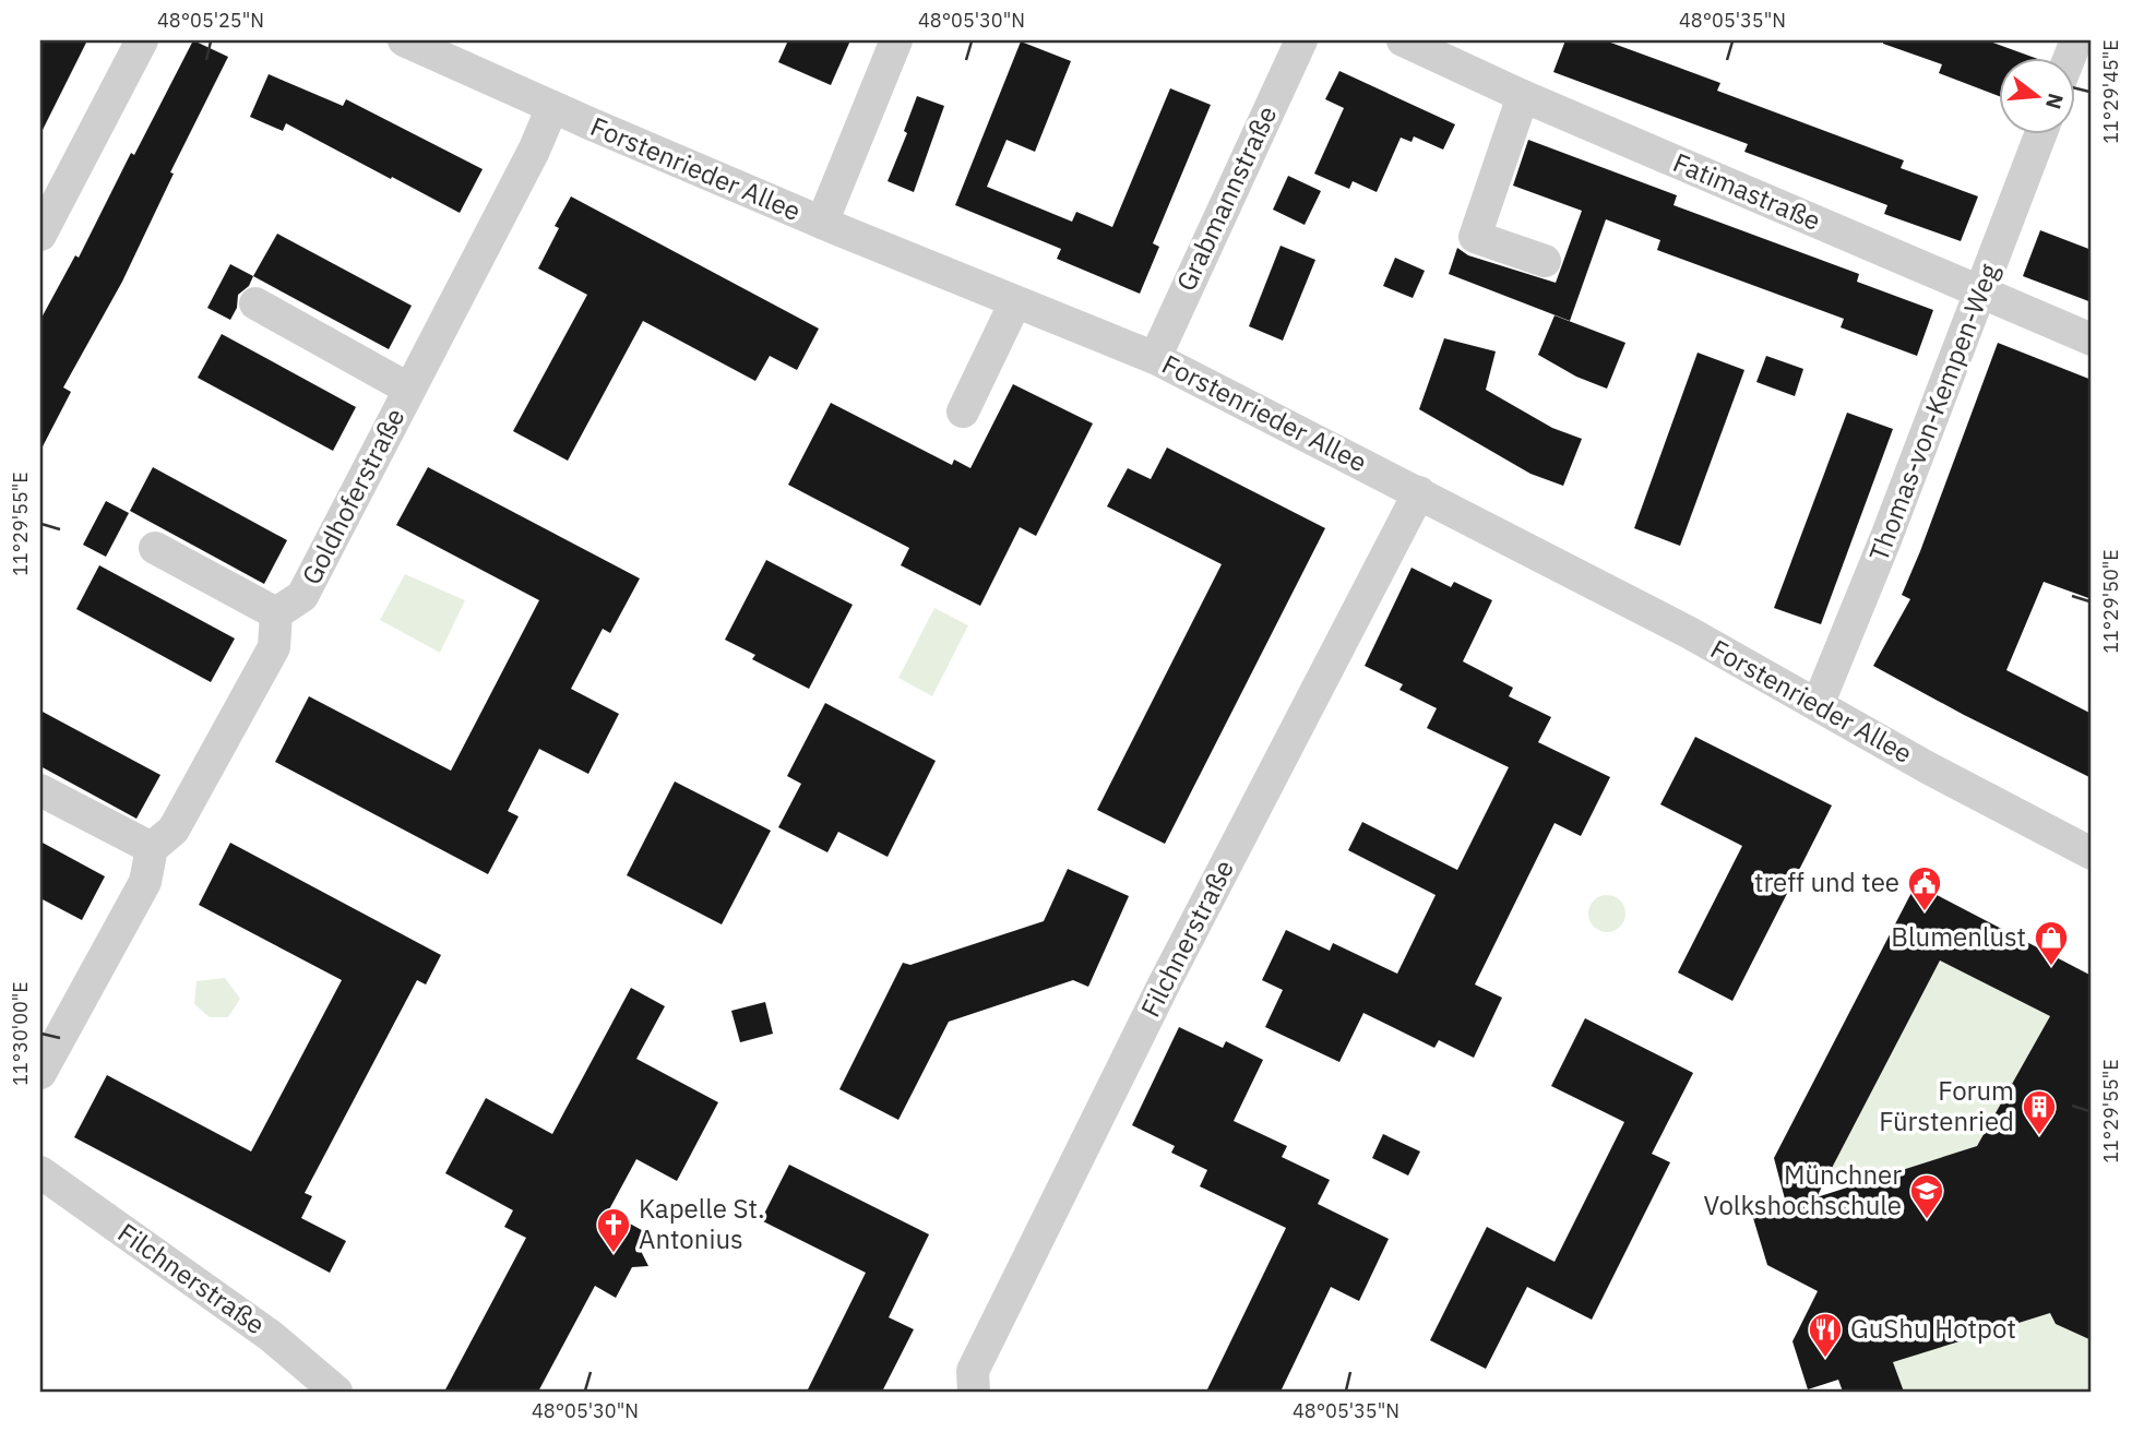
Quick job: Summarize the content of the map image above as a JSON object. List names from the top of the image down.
{
  "streets": {
    "street": [
      "Forstenrieder Allee",
      "Fatimastraße",
      "Grabmannstraße",
      "Thomas-von-Kempen-Weg",
      "Goldhoferstraße",
      "Filchnerstraße"
    ]
  },
  "crossings": [
    ["Forstenrieder Allee", "Grabmannstraße"],
    ["Forstenrieder Allee", "Thomas-von-Kempen-Weg"],
    ["Forstenrieder Allee", "Goldhoferstraße"],
    ["Forstenrieder Allee", "Filchnerstraße"],
    ["Fatimastraße", "Thomas-von-Kempen-Weg"]
  ],
  "places": {
    "public building": ["treff und tee"],
    "shop": ["Blumenlust"],
    "building": ["Forum Fürstenried"],
    "school or university": ["Münchner Volkshochschule"],
    "church": ["Kapelle St. Antonius"],
    "restaurant": ["GuShu Hotpot"]
  },
  "north": "right",
  "coordinates": [
    "48°05'25\"N",
    "48°05'30\"N",
    "48°05'35\"N",
    "11°29'45\"E",
    "11°29'55\"E",
    "11°29'50\"E",
    "11°30'00\"E"
  ]
}
